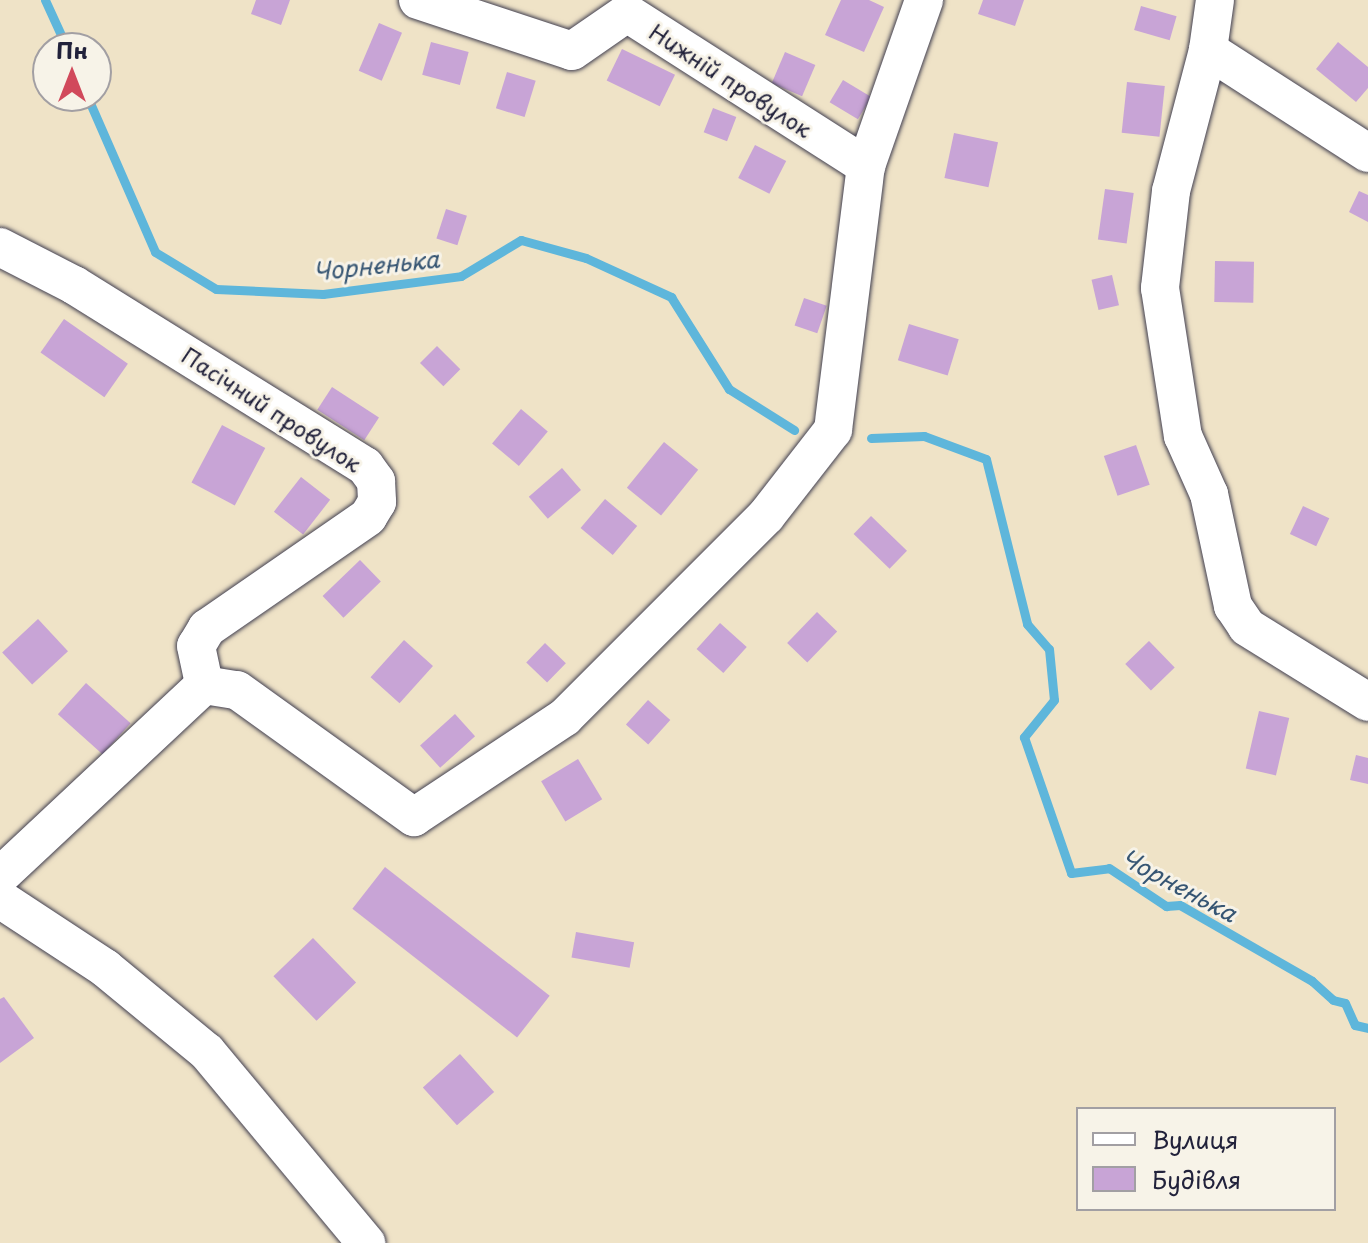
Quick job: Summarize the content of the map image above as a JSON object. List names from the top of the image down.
{
  "streets": {
    "street": ["Нижній провулок", "Пасічний провулок"]
  },
  "water": ["Чорненька"],
  "legend": ["Вулиця", "Будівля"],
  "north": "top"
}
